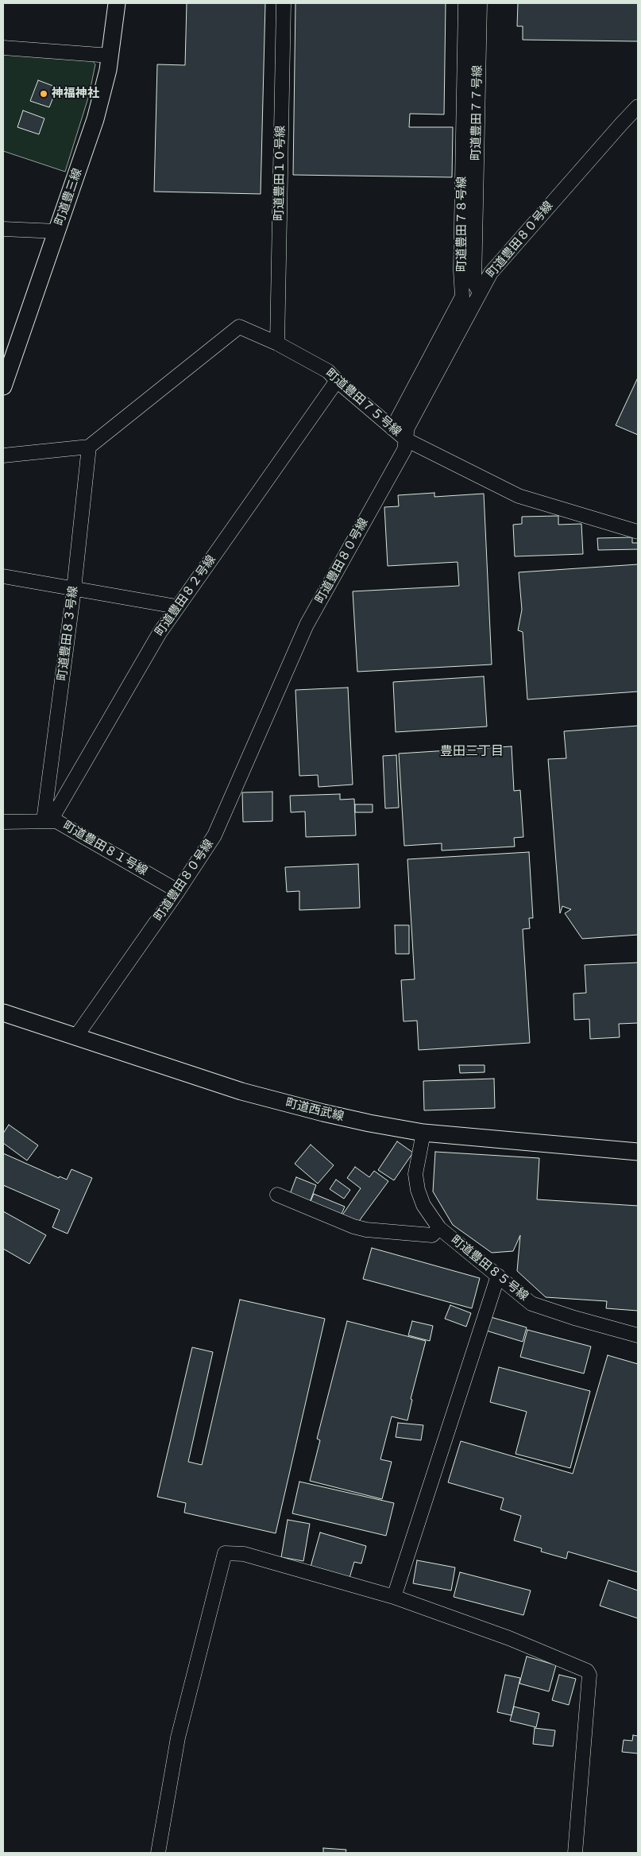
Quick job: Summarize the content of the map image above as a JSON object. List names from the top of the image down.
{
  "streets": {
    "street": [
      "町道豊田７７号線",
      "町道豊田１０号線",
      "町道豊三線",
      "町道豊田７８号線",
      "町道豊田８０号線",
      "町道豊田７５号線",
      "町道豊田８２号線",
      "町道豊田８３号線",
      "町道豊田８１号線",
      "町道西武線",
      "町道豊田８５号線"
    ]
  },
  "crossings": [
    ["町道豊田７７号線", "町道豊田８０号線"],
    ["町道豊田１０号線", "町道豊田７５号線"],
    ["町道豊田７８号線", "町道豊田７５号線"],
    ["町道豊田８０号線", "町道豊田７５号線"],
    ["町道豊田８０号線", "町道豊田８１号線"],
    ["町道豊田８０号線", "町道西武線"],
    ["町道豊田７５号線", "町道豊田８２号線"],
    ["町道豊田７５号線", "町道豊田８３号線"],
    ["町道豊田８２号線", "町道豊田８３号線"],
    ["町道豊田８２号線", "町道豊田８１号線"],
    ["町道豊田８３号線", "町道豊田８１号線"],
    ["町道西武線", "町道豊田８５号線"]
  ],
  "districts": ["豊田三丁目"],
  "places": ["神福神社"]
}
